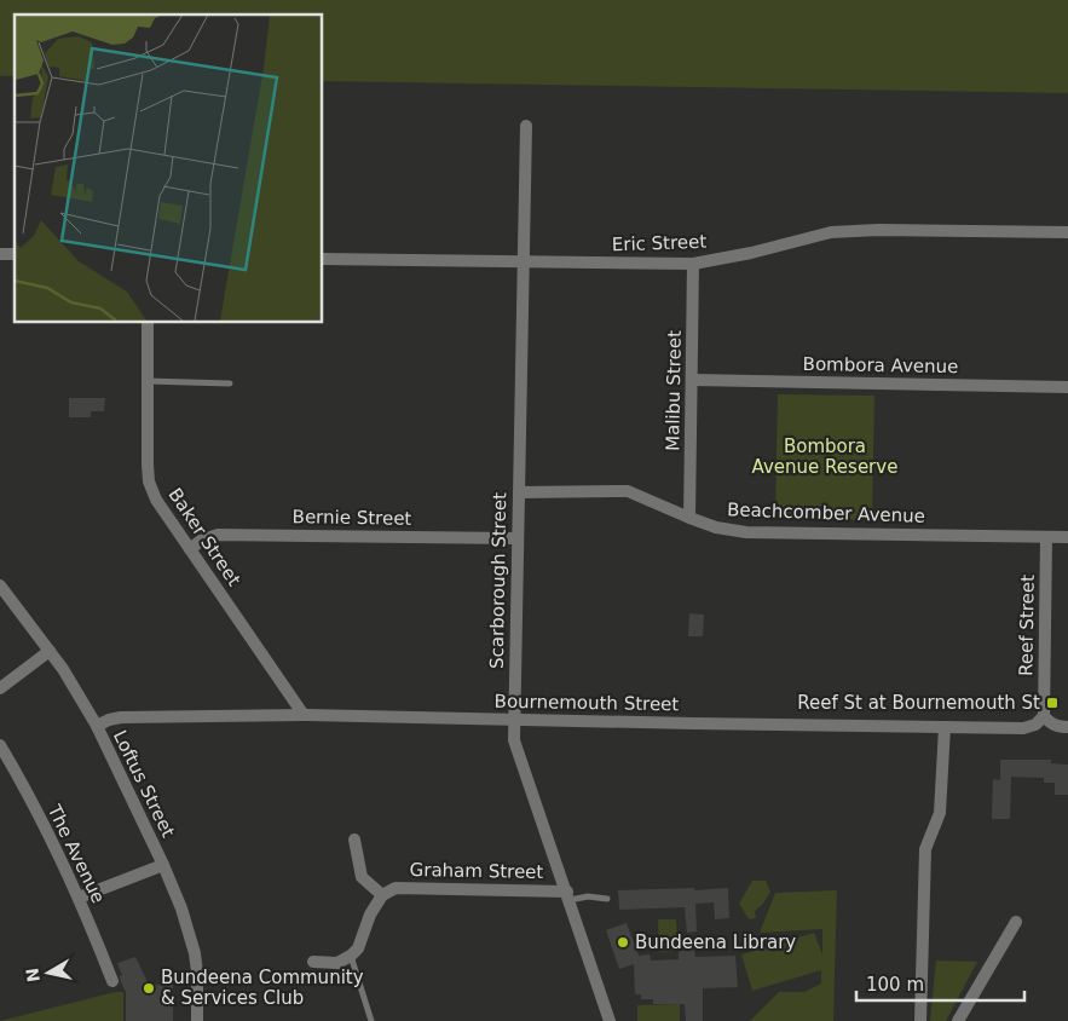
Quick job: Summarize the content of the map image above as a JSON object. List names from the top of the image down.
{
  "streets": {
    "street": [
      "Eric Street",
      "Bombora Avenue",
      "Malibu Street",
      "Beachcomber Avenue",
      "Bernie Street",
      "Baker Street",
      "Scarborough Street",
      "Reef Street",
      "Bournemouth Street",
      "Loftus Street",
      "The Avenue",
      "Graham Street"
    ]
  },
  "crossings": [
    ["Eric Street", "Malibu Street"],
    ["Eric Street", "Scarborough Street"],
    ["Bombora Avenue", "Malibu Street"],
    ["Malibu Street", "Beachcomber Avenue"],
    ["Beachcomber Avenue", "Scarborough Street"],
    ["Beachcomber Avenue", "Reef Street"],
    ["Bernie Street", "Baker Street"],
    ["Bernie Street", "Scarborough Street"],
    ["Baker Street", "Bournemouth Street"],
    ["Scarborough Street", "Bournemouth Street"],
    ["Scarborough Street", "Graham Street"],
    ["Reef Street", "Bournemouth Street"],
    ["Bournemouth Street", "Loftus Street"]
  ],
  "parks": ["Bombora Avenue Reserve"],
  "places": {
    "transit": ["Reef St at Bournemouth St"],
    "other": ["Bundeena Library", "Bundeena Community & Services Club"]
  },
  "scale_bar": "100 m",
  "north": "left"
}
